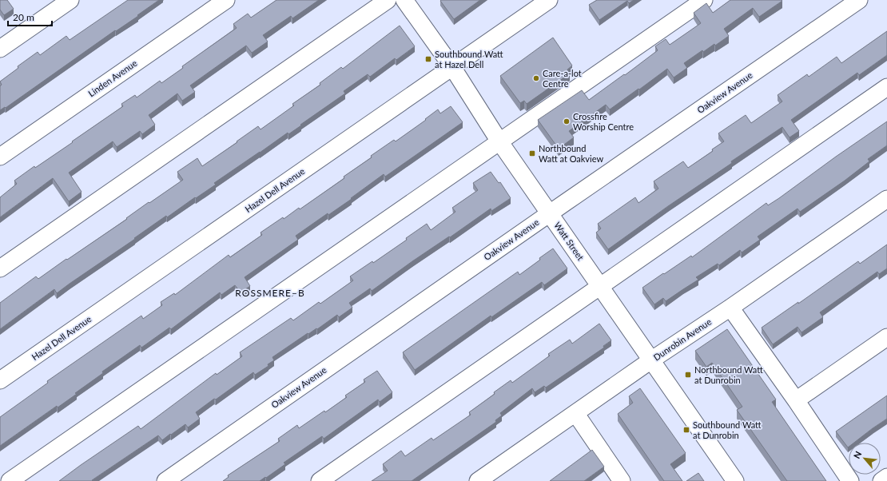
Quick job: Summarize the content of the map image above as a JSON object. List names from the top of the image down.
{
  "streets": {
    "street": [
      "Linden Avenue",
      "Oakview Avenue",
      "Hazel Dell Avenue",
      "Watt Street",
      "Dunrobin Avenue"
    ]
  },
  "crossings": [
    ["Oakview Avenue", "Watt Street"],
    ["Hazel Dell Avenue", "Watt Street"],
    ["Watt Street", "Dunrobin Avenue"]
  ],
  "districts": ["ROSSMERE–B"],
  "places": {
    "transit": [
      "Southbound Watt at Hazel Dell",
      "Northbound Watt at Oakview",
      "Northbound Watt at Dunrobin",
      "Southbound Watt at Dunrobin"
    ],
    "other": ["Care-a-lot Centre", "Crossfire Worship Centre"]
  },
  "scale_bar": "20 m",
  "north": "top left"
}
